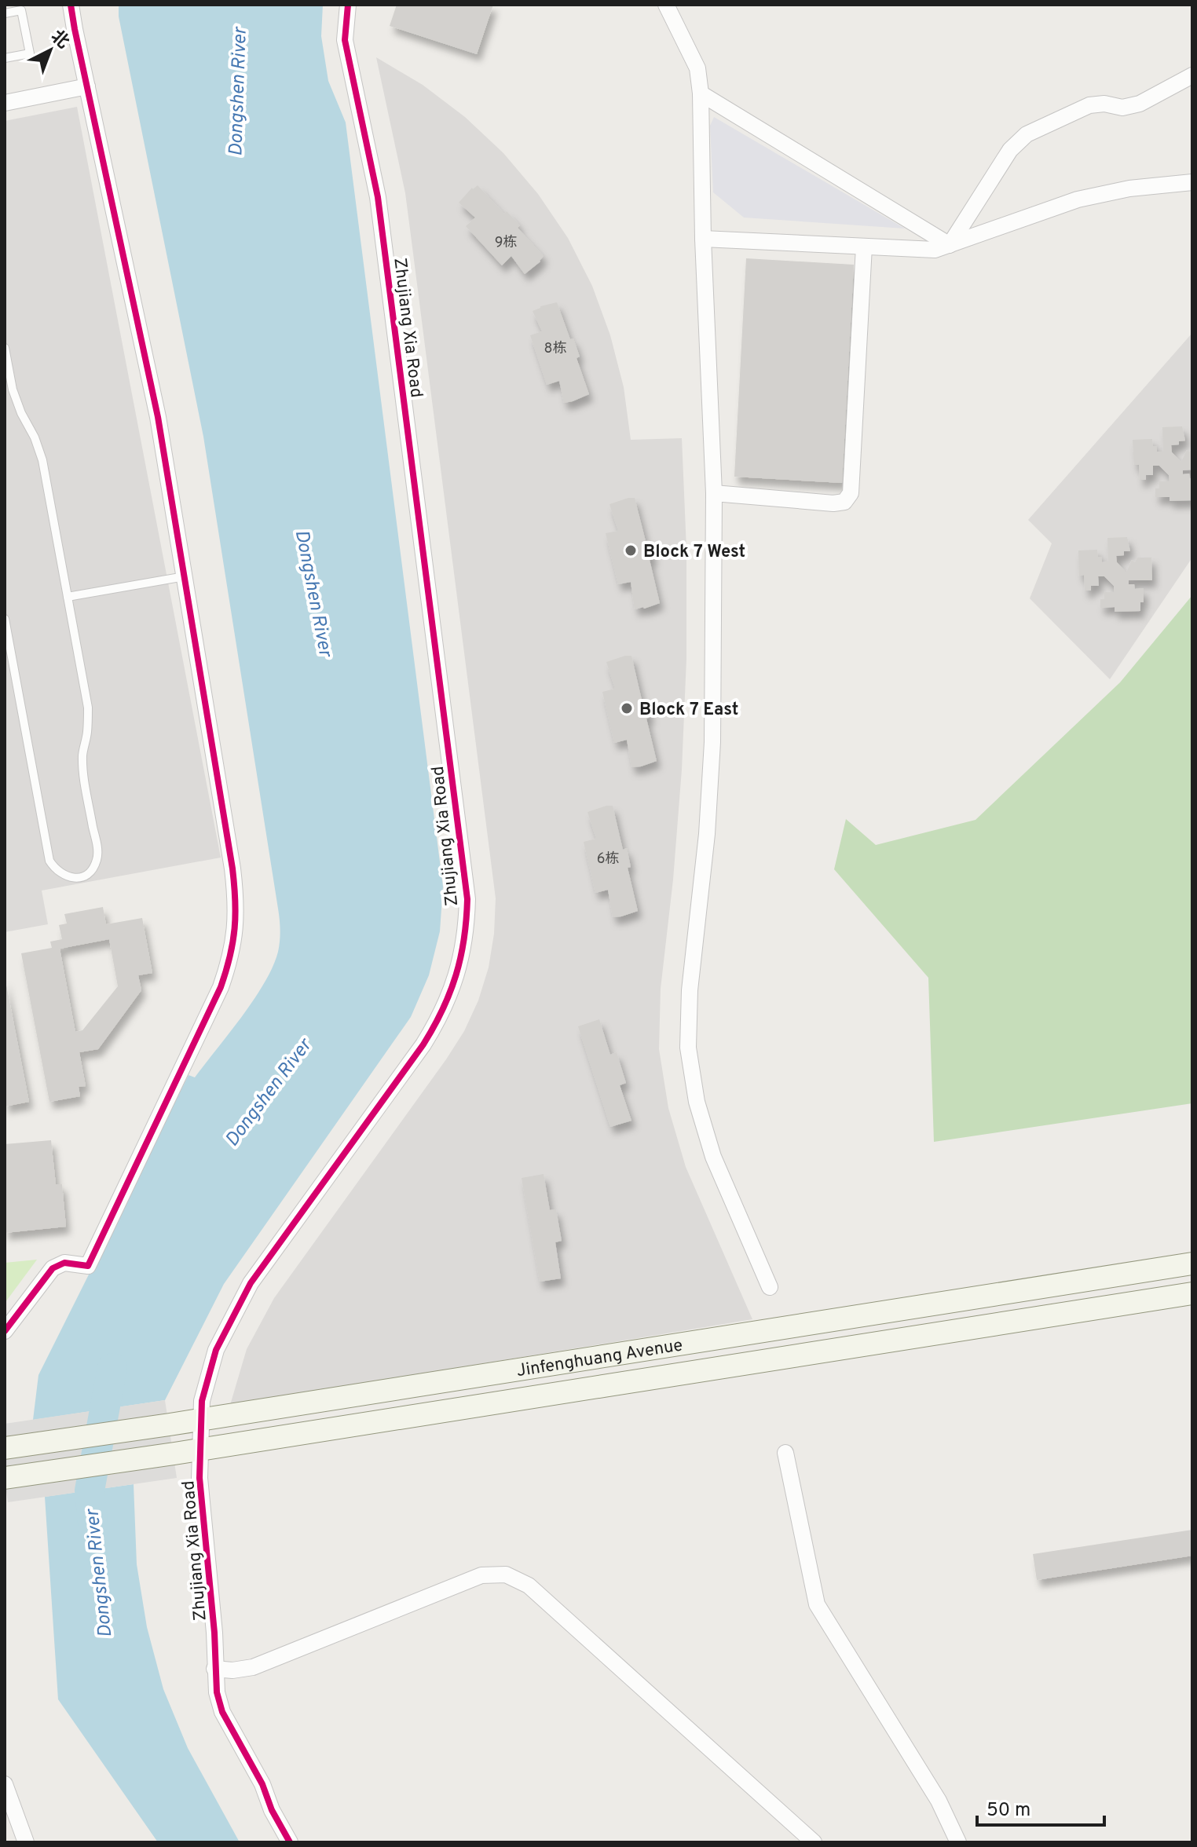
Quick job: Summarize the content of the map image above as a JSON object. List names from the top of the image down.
{
  "streets": {
    "street": ["Zhujiang Xia Road", "Jinfenghuang Avenue"]
  },
  "crossings": [
    ["Zhujiang Xia Road", "Jinfenghuang Avenue"]
  ],
  "water": ["Dongshen River"],
  "places": ["Block 7 West", "Block 7 East"],
  "house_numbers": ["9栋", "8栋", "6栋"],
  "scale_bar": "50 m",
  "north": "top right"
}
